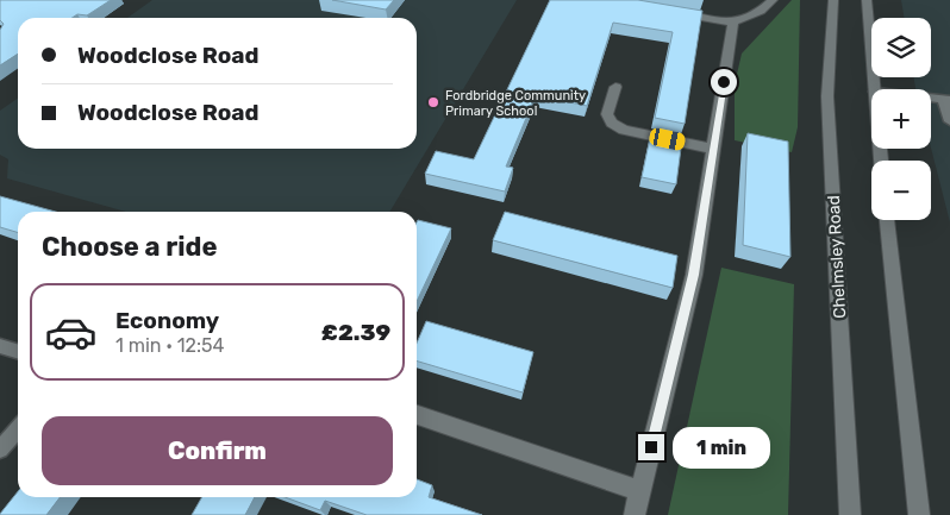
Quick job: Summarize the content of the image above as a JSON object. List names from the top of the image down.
{
  "streets": {
    "street": ["Chelmsley Road"]
  },
  "places": ["Fordbridge Community Primary School"],
  "page": {
    "map_buttons": ["+", "−"],
    "banner": ["Woodclose Road", "Woodclose Road"],
    "heading": "Choose a ride",
    "list": [
      {
        "name": "Economy",
        "note": "1 min · 12:54",
        "value": "£2.39"
      }
    ],
    "buttons": "Confirm",
    "bubble": "1 min"
  }
}
